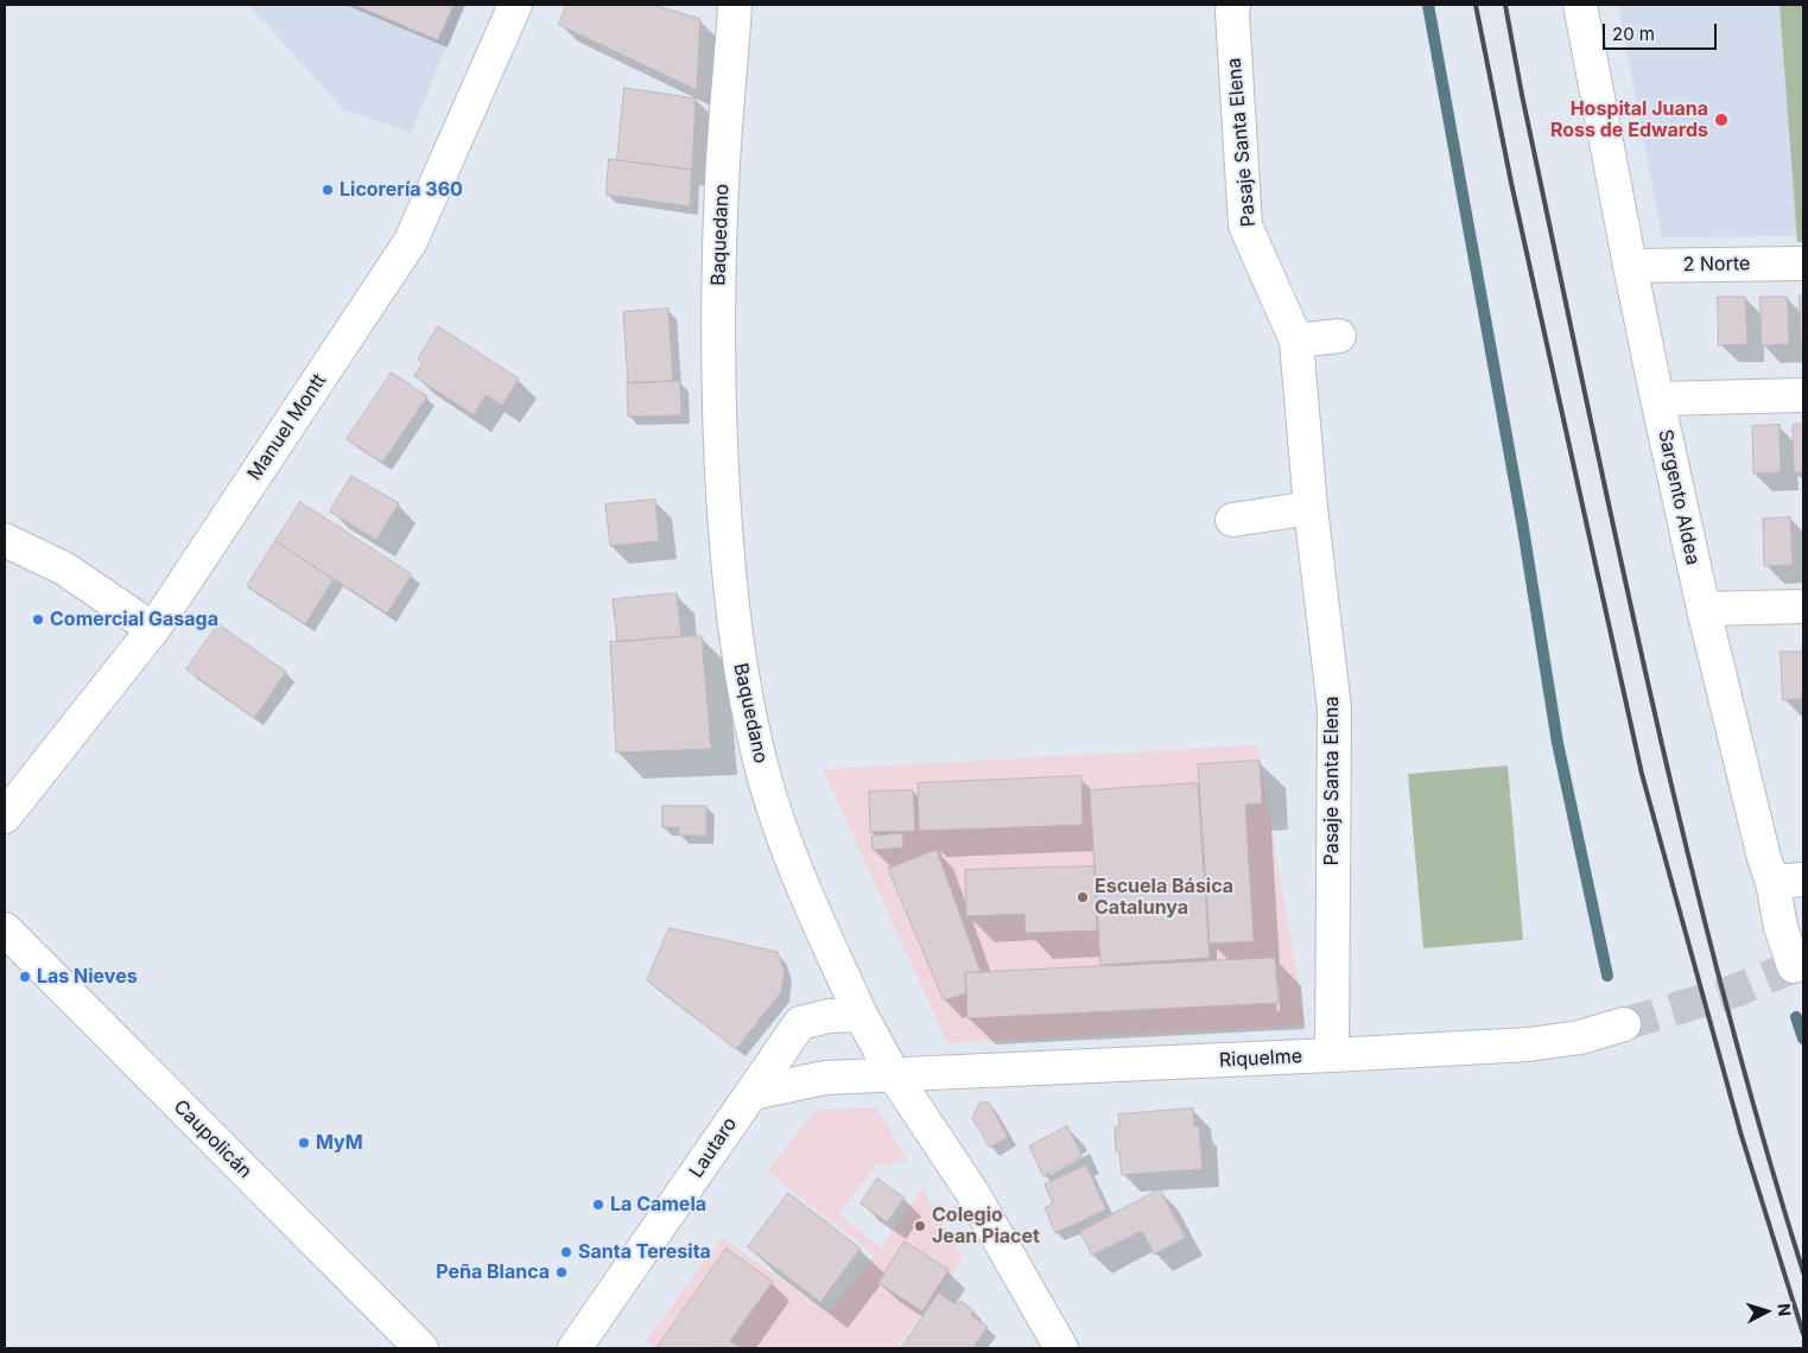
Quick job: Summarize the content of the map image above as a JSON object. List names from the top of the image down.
{
  "streets": {
    "street": [
      "Pasaje Santa Elena",
      "Baquedano",
      "2 Norte",
      "Manuel Montt",
      "Sargento Aldea",
      "Riquelme",
      "Caupolicán",
      "Lautaro"
    ]
  },
  "crossings": [
    ["Pasaje Santa Elena", "Riquelme"],
    ["Baquedano", "Riquelme"],
    ["Baquedano", "Lautaro"],
    ["2 Norte", "Sargento Aldea"]
  ],
  "places": [
    "Hospital Juana Ross de Edwards",
    "Licorería 360",
    "Comercial Gasaga",
    "Escuela Básica Catalunya",
    "Las Nieves",
    "MyM",
    "La Camela",
    "Colegio Jean Piacet",
    "Santa Teresita",
    "Peña Blanca"
  ],
  "scale_bar": "20 m",
  "north": "right"
}
